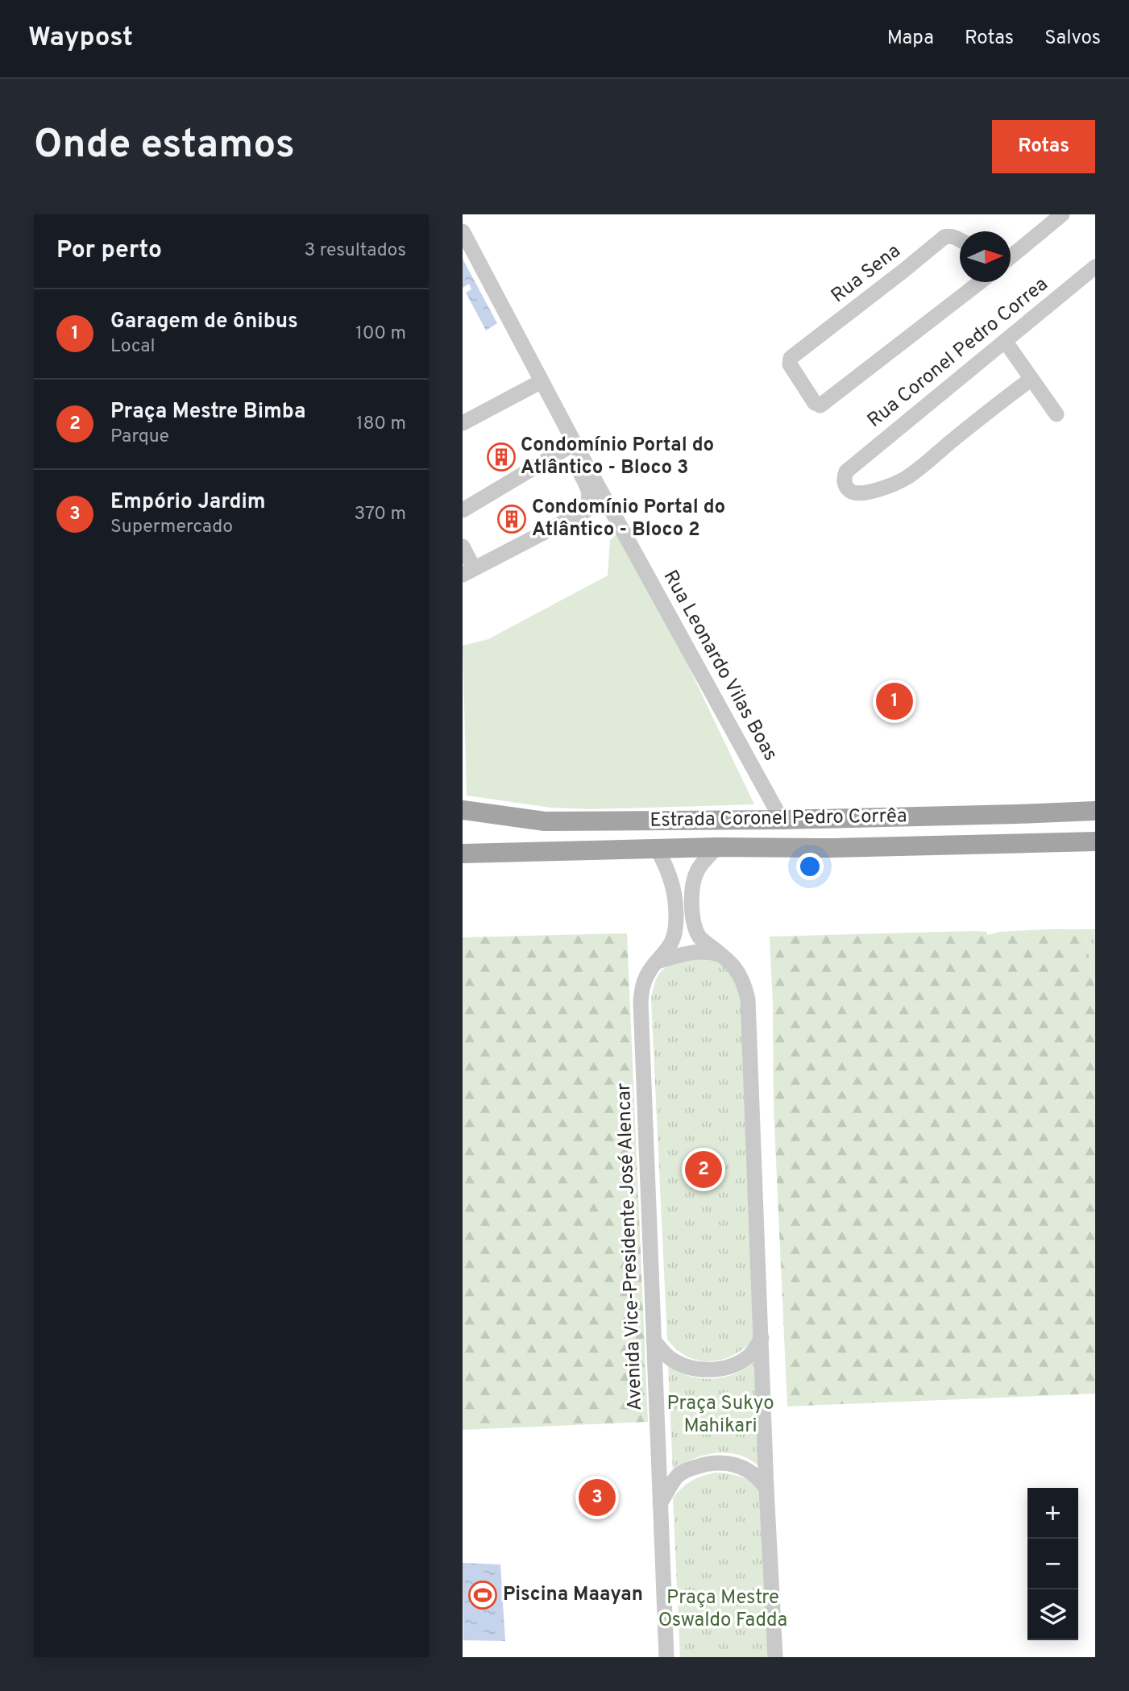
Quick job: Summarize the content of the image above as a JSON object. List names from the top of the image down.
{
  "streets": {
    "main road": ["Estrada Coronel Pedro Corrêa"],
    "street": [
      "Rua Sena",
      "Rua Coronel Pedro Correa",
      "Rua Leonardo Vilas Boas",
      "Avenida Vice-Presidente José Alencar"
    ]
  },
  "crossings": [
    ["Rua Leonardo Vilas Boas", "Estrada Coronel Pedro Corrêa"],
    ["Estrada Coronel Pedro Corrêa", "Avenida Vice-Presidente José Alencar"]
  ],
  "parks": ["Praça Sukyo Mahikari", "Praça Mestre Oswaldo Fadda"],
  "places": {
    "building": ["Condomínio Portal do Atlântico - Bloco 3", "Condomínio Portal do Atlântico - Bloco 2"],
    "sports": ["Piscina Maayan"]
  },
  "north": "right",
  "page": {
    "header": "Waypost",
    "nav": ["Mapa", "Rotas", "Salvos"],
    "buttons": "Rotas",
    "title": "Onde estamos",
    "heading": ["Por perto", "3 resultados"],
    "list": [
      {
        "mark": "1",
        "name": "Garagem de ônibus",
        "note": "Local",
        "value": "100 m"
      },
      {
        "mark": "2",
        "name": "Praça Mestre Bimba",
        "note": "Parque",
        "value": "180 m"
      },
      {
        "mark": "3",
        "name": "Empório Jardim",
        "note": "Supermercado",
        "value": "370 m"
      }
    ],
    "pins": ["1", "2", "3"],
    "map_buttons": ["+", "−"]
  }
}
